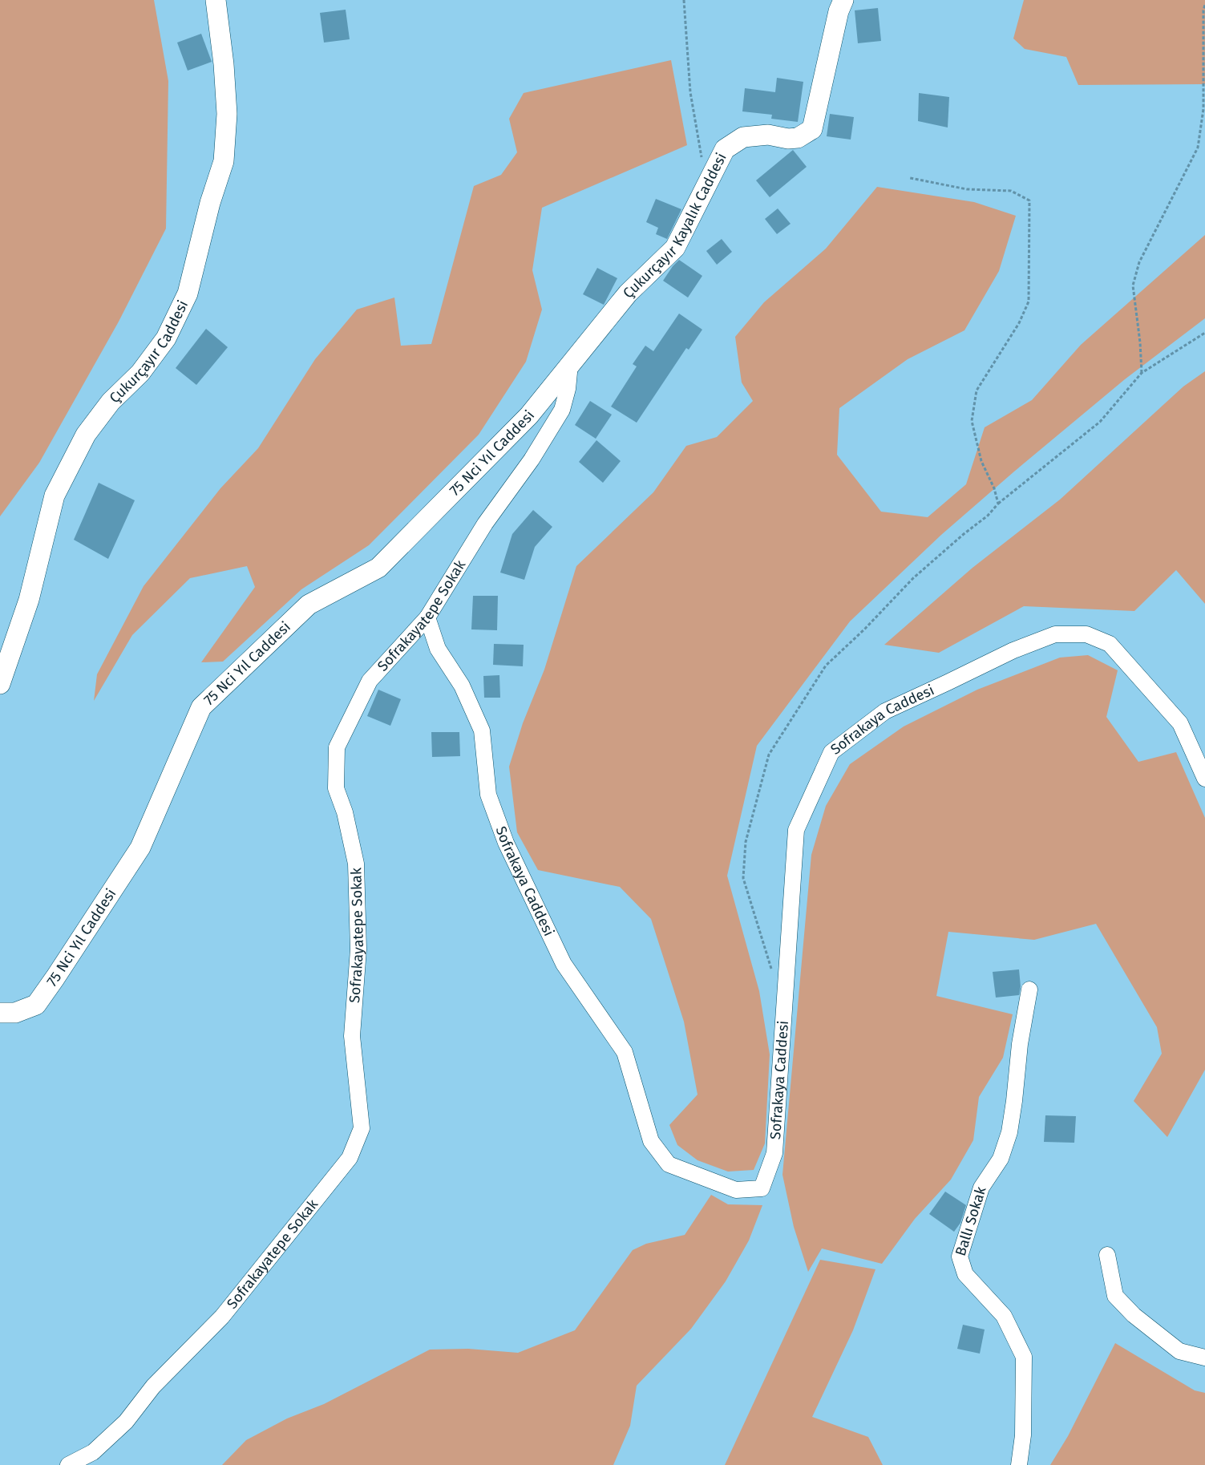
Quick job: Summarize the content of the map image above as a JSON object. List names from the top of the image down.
{
  "streets": {
    "street": [
      "Çukurçayır Kayalık Caddesi",
      "Çukurçayır Caddesi",
      "75 Nci Yıl Caddesi",
      "Sofrakayatepe Sokak",
      "Sofrakaya Caddesi",
      "Ballı Sokak"
    ]
  },
  "crossings": [
    ["Çukurçayır Kayalık Caddesi", "75 Nci Yıl Caddesi"],
    ["Çukurçayır Kayalık Caddesi", "Sofrakayatepe Sokak"],
    ["75 Nci Yıl Caddesi", "Sofrakayatepe Sokak"],
    ["Sofrakayatepe Sokak", "Sofrakaya Caddesi"]
  ]
}
